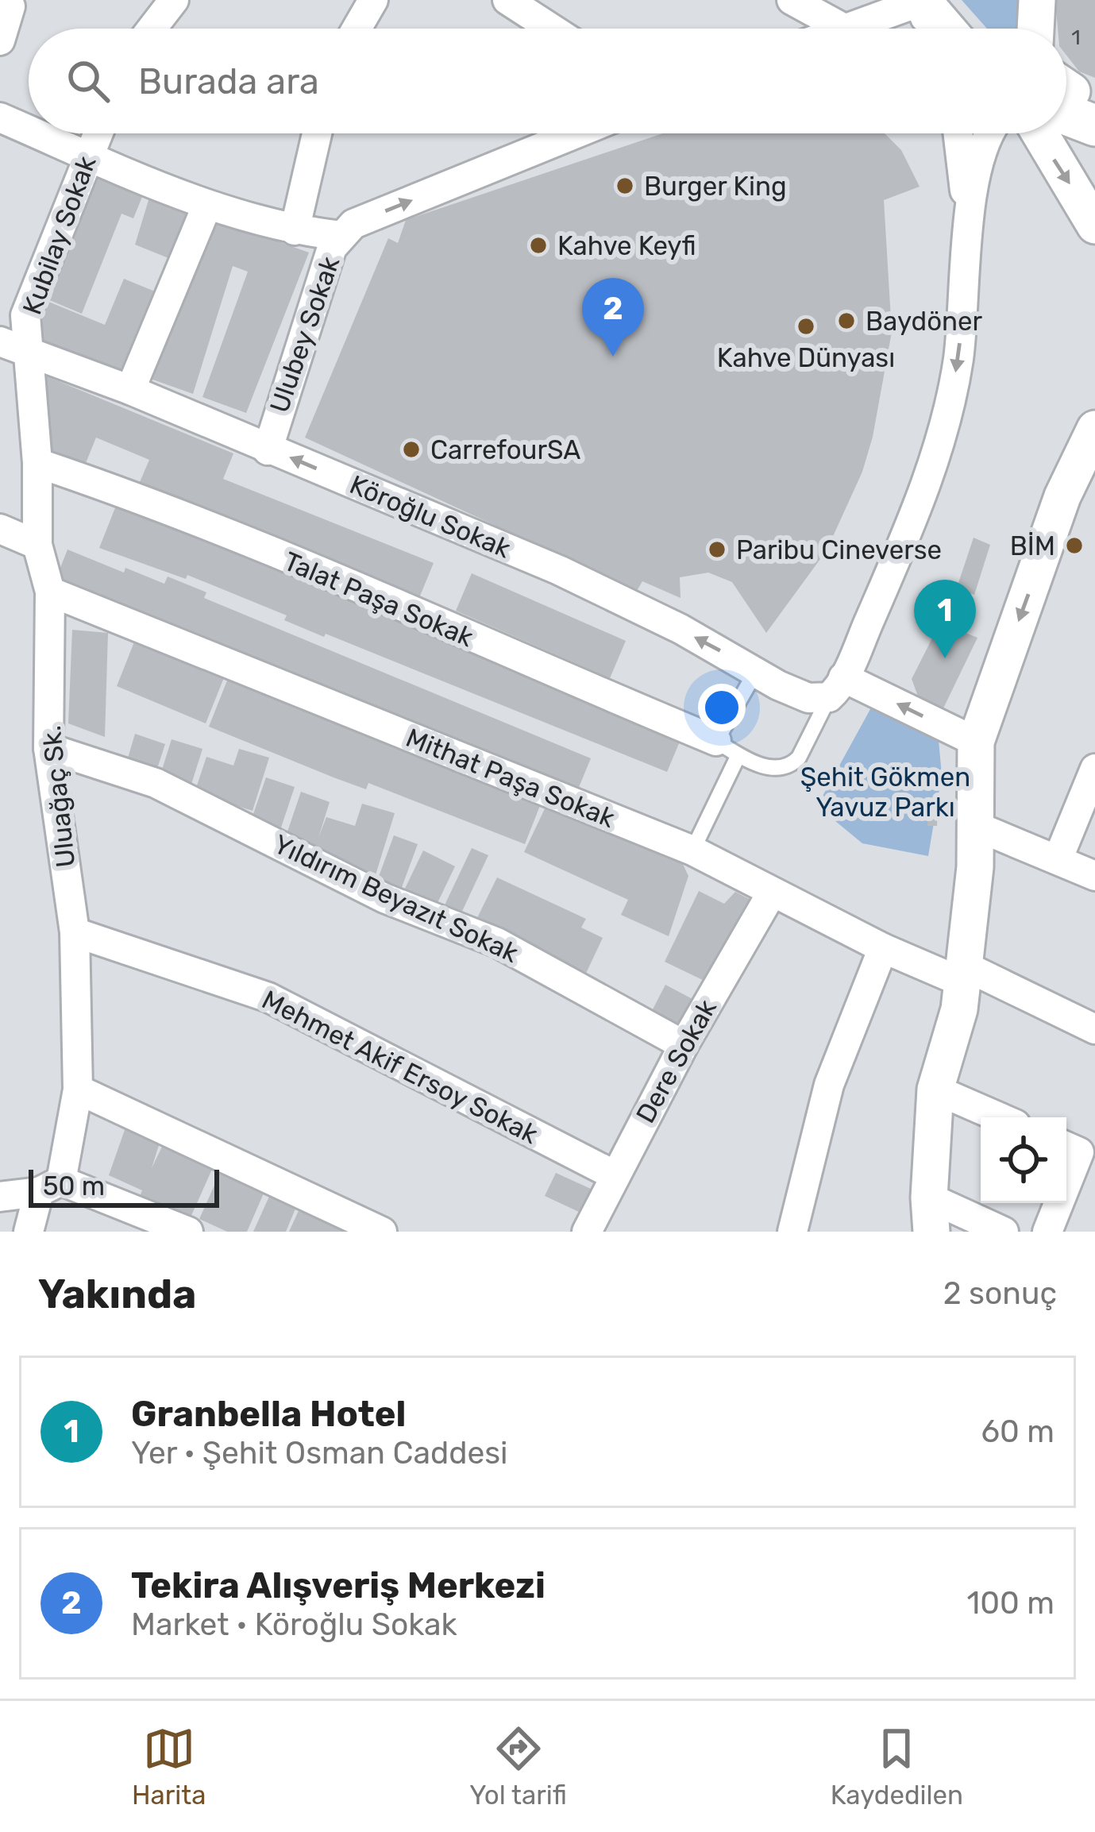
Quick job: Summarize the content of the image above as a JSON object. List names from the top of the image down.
{
  "streets": {
    "street": [
      "Kubilay Sokak",
      "Ulubey Sokak",
      "Köroğlu Sokak",
      "Talat Paşa Sokak",
      "Mithat Paşa Sokak",
      "Uluağaç Sk.",
      "Yıldırım Beyazıt Sokak",
      "Dere Sokak",
      "Mehmet Akif Ersoy Sokak"
    ]
  },
  "crossings": [
    ["Kubilay Sokak", "Köroğlu Sokak"],
    ["Kubilay Sokak", "Uluağaç Sk."],
    ["Ulubey Sokak", "Köroğlu Sokak"],
    ["Köroğlu Sokak", "Uluağaç Sk."],
    ["Talat Paşa Sokak", "Uluağaç Sk."],
    ["Mithat Paşa Sokak", "Uluağaç Sk."],
    ["Mithat Paşa Sokak", "Dere Sokak"],
    ["Uluağaç Sk.", "Yıldırım Beyazıt Sokak"],
    ["Uluağaç Sk.", "Mehmet Akif Ersoy Sokak"],
    ["Yıldırım Beyazıt Sokak", "Dere Sokak"],
    ["Dere Sokak", "Mehmet Akif Ersoy Sokak"]
  ],
  "one_way": ["Ulubey Sokak", "Köroğlu Sokak"],
  "parks": ["Şehit Gökmen Yavuz Parkı"],
  "places": [
    "Burger King",
    "Kahve Keyfi",
    "Baydöner",
    "Kahve Dünyası",
    "CarrefourSA",
    "BİM",
    "Paribu Cineverse"
  ],
  "house_numbers": ["1"],
  "scale_bar": "50 m",
  "page": {
    "search": "Burada ara",
    "pins": ["2", "1"],
    "scale": "50 m",
    "heading": ["Yakında", "2 sonuç"],
    "list": [
      {
        "mark": "1",
        "name": "Granbella Hotel",
        "note": "Yer · Şehit Osman Caddesi",
        "value": "60 m"
      },
      {
        "mark": "2",
        "name": "Tekira Alışveriş Merkezi",
        "note": "Market · Köroğlu Sokak",
        "value": "100 m"
      }
    ],
    "nav": ["Harita", "Yol tarifi", "Kaydedilen"]
  }
}
